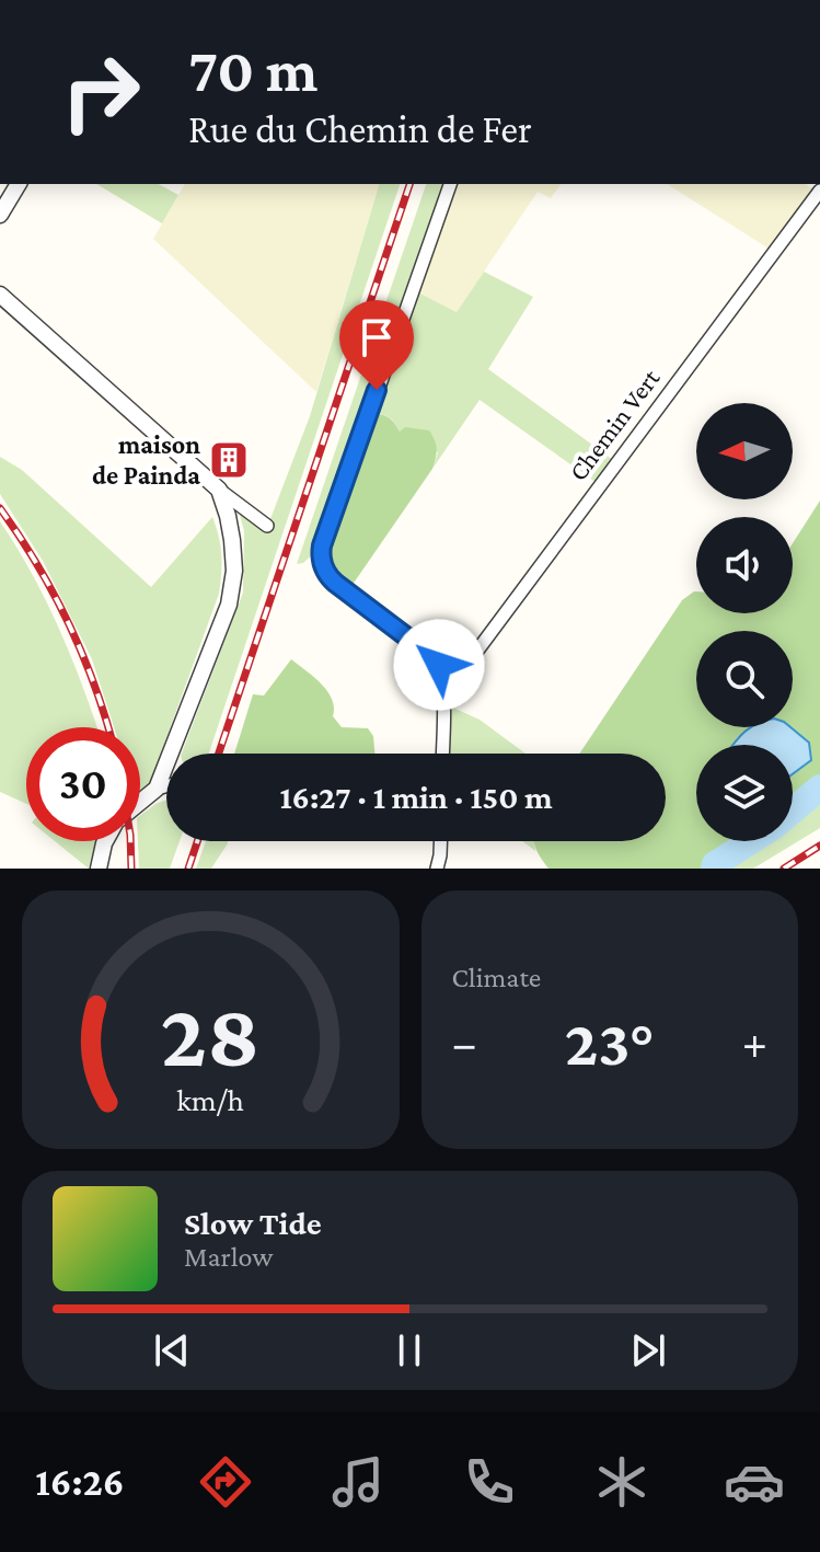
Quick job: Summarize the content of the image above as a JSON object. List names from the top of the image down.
{
  "streets": {
    "street": ["Chemin Vert"]
  },
  "places": {
    "building": ["maison de Painda"]
  },
  "north": "left",
  "page": {
    "turn": ["70 m", "Rue du Chemin de Fer"],
    "limit": "30",
    "trip": "16:27 · 1 min · 150 m",
    "tile": "Climate",
    "heat": ["−", "23°", "+"],
    "song": ["Slow Tide", "Marlow"],
    "tabs": "16:26",
    "gauge": ["28", "km/h"]
  }
}
